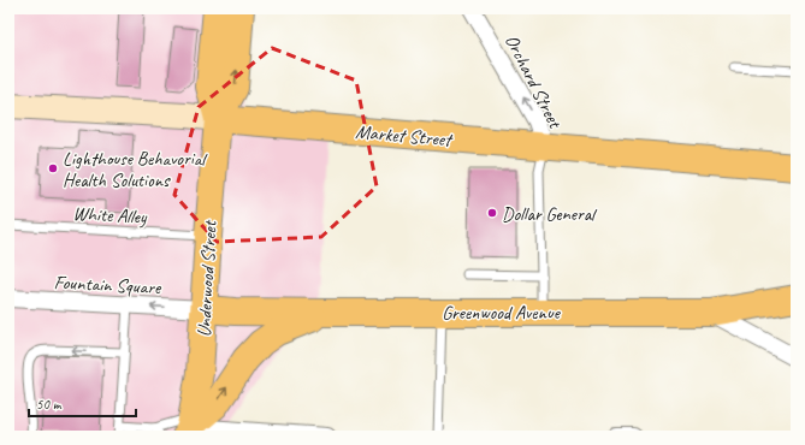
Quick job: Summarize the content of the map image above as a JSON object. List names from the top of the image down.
{
  "streets": {
    "main road": ["Market Street", "Underwood Street", "Greenwood Avenue"],
    "street": ["Orchard Street", "Fountain Square"],
    "lane": ["White Alley"]
  },
  "crossings": [
    ["Orchard Street", "Market Street"],
    ["Market Street", "Underwood Street"],
    ["White Alley", "Underwood Street"],
    ["Underwood Street", "Fountain Square"],
    ["Underwood Street", "Greenwood Avenue"],
    ["Fountain Square", "Greenwood Avenue"]
  ],
  "one_way": ["Orchard Street", "Fountain Square"],
  "places": ["Lighthouse Behavorial Health Solutions", "Dollar General"],
  "scale_bar": "50 m"
}
